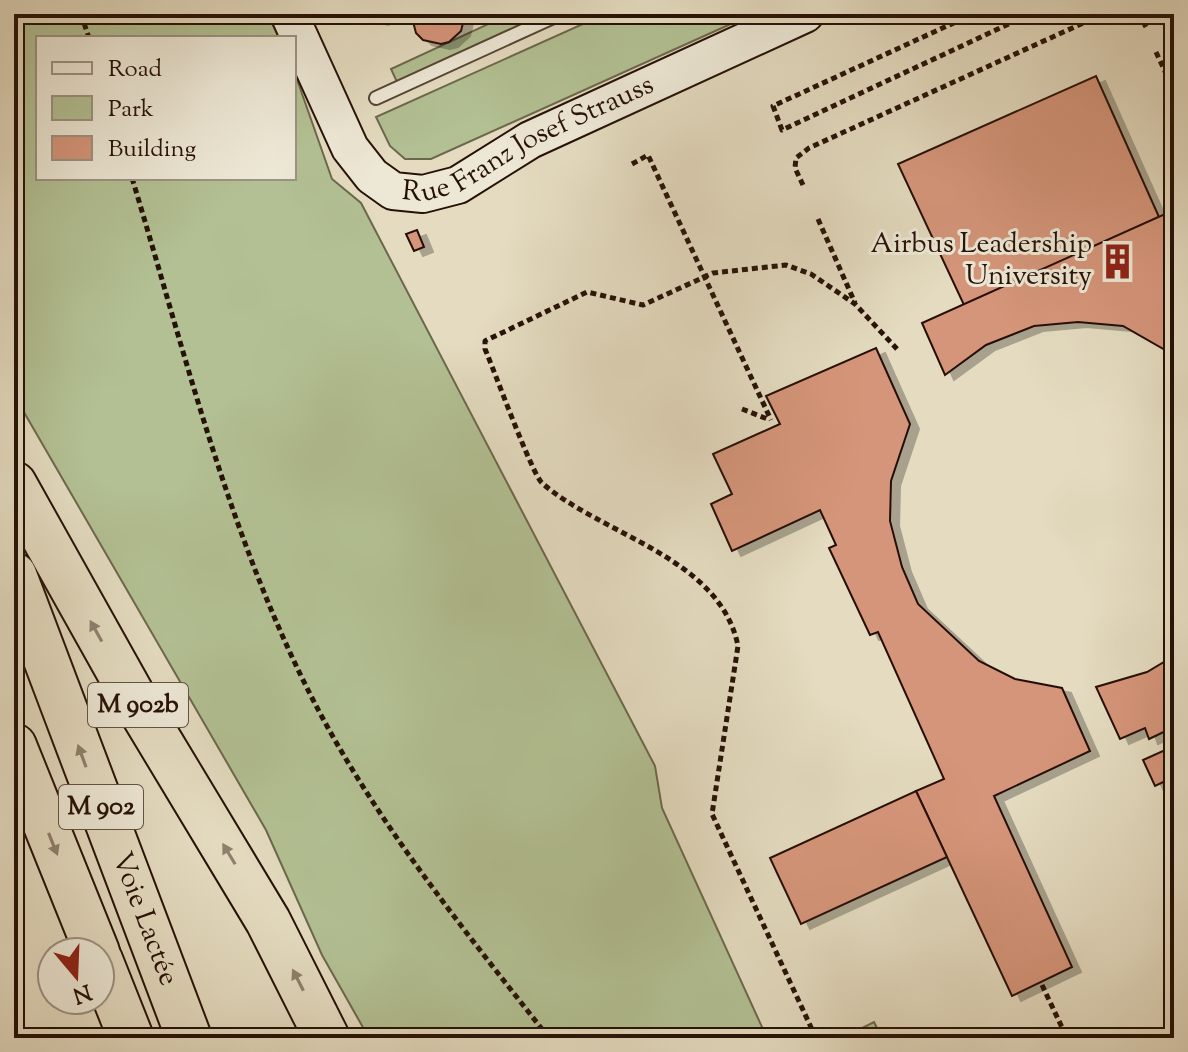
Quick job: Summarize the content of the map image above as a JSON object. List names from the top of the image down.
{
  "streets": {
    "highway": ["M 902b", "M 902", "Voie Lactée"],
    "street": ["Rue Franz Josef Strauss"]
  },
  "places": {
    "building": ["Airbus Leadership University"]
  },
  "legend": ["Road", "Park", "Building"],
  "north": "bottom"
}
